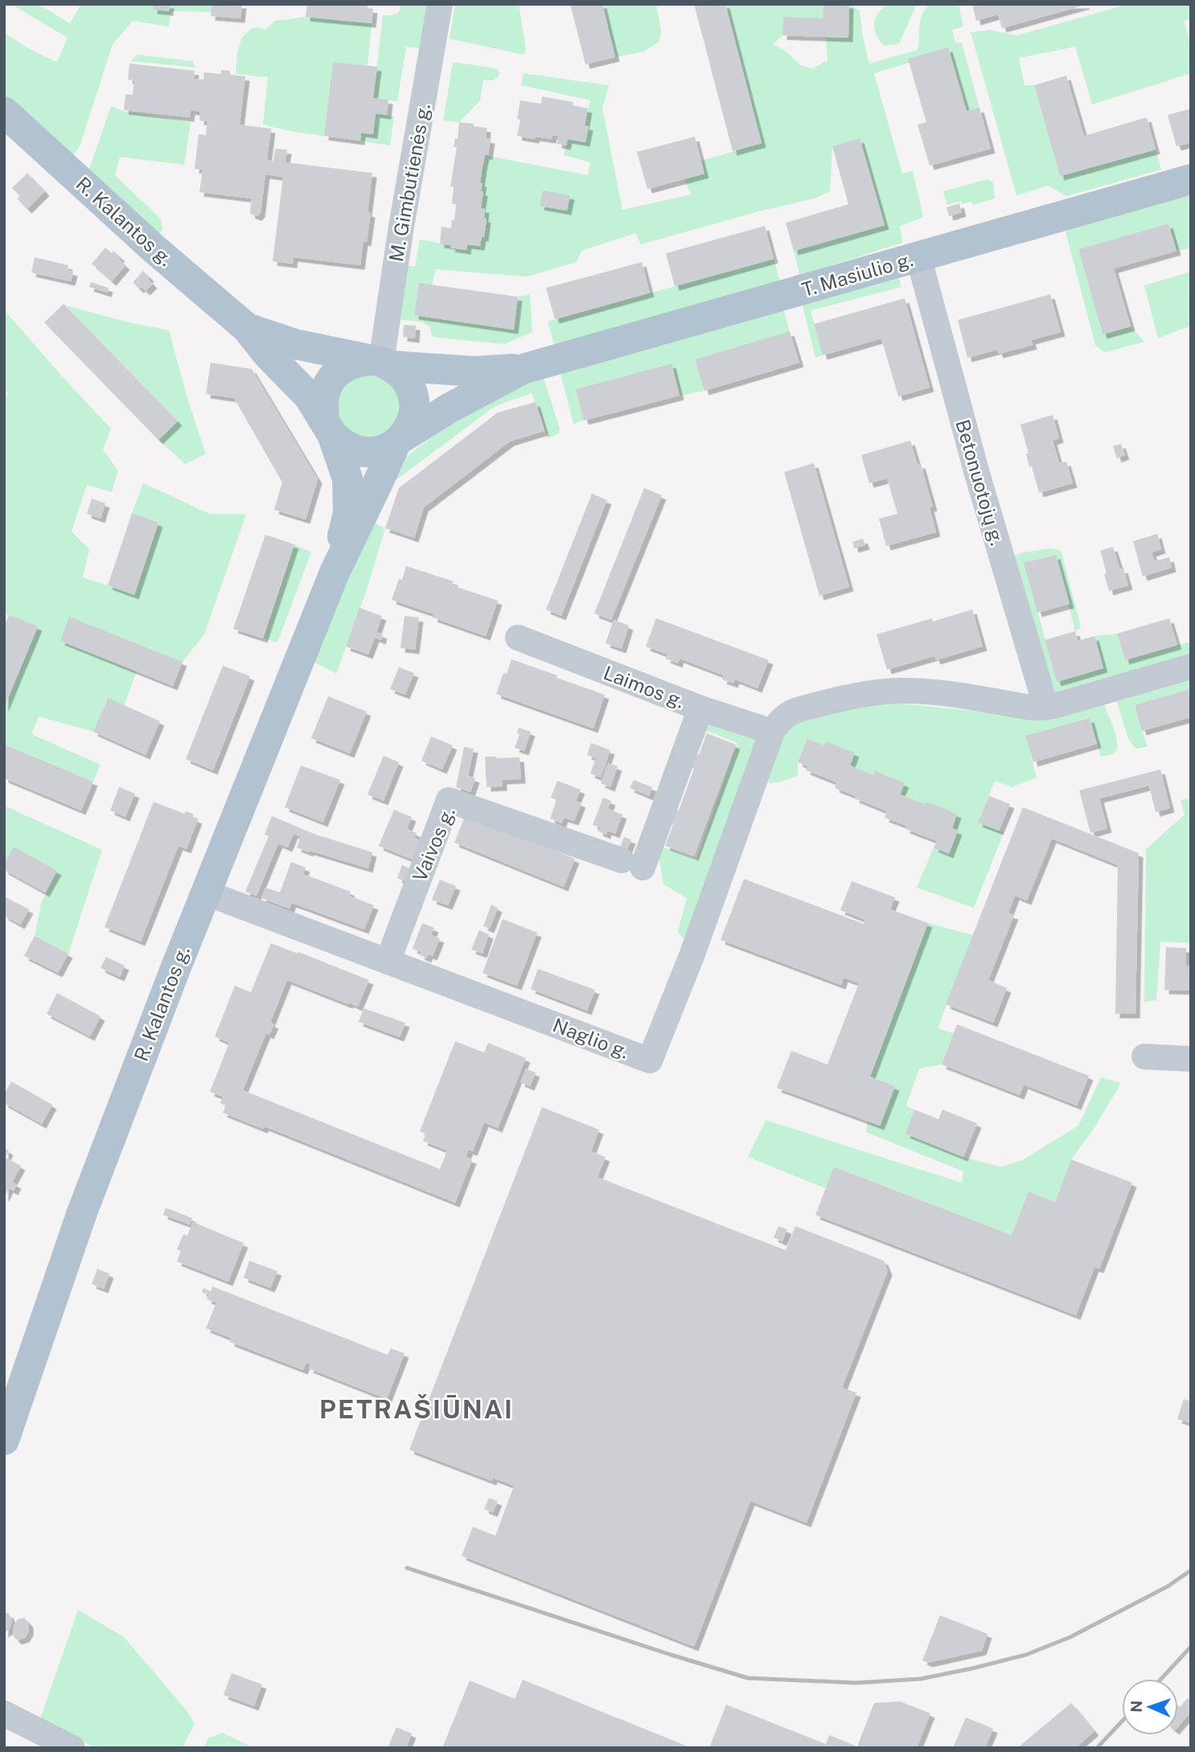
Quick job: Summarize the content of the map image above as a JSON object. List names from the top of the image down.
{
  "streets": {
    "main road": ["R. Kalantos g.", "T. Masiulio g."],
    "street": [
      "M. Gimbutienės g.",
      "Betonuotojų g.",
      "Laimos g.",
      "Vaivos g.",
      "Naglio g."
    ]
  },
  "crossings": [
    ["M. Gimbutienės g.", "R. Kalantos g."],
    ["M. Gimbutienės g.", "T. Masiulio g."],
    ["R. Kalantos g.", "T. Masiulio g."],
    ["R. Kalantos g.", "Naglio g."],
    ["T. Masiulio g.", "Betonuotojų g."],
    ["Laimos g.", "Vaivos g."],
    ["Laimos g.", "Naglio g."],
    ["Vaivos g.", "Naglio g."]
  ],
  "districts": ["PETRAŠIŪNAI"],
  "north": "left"
}
